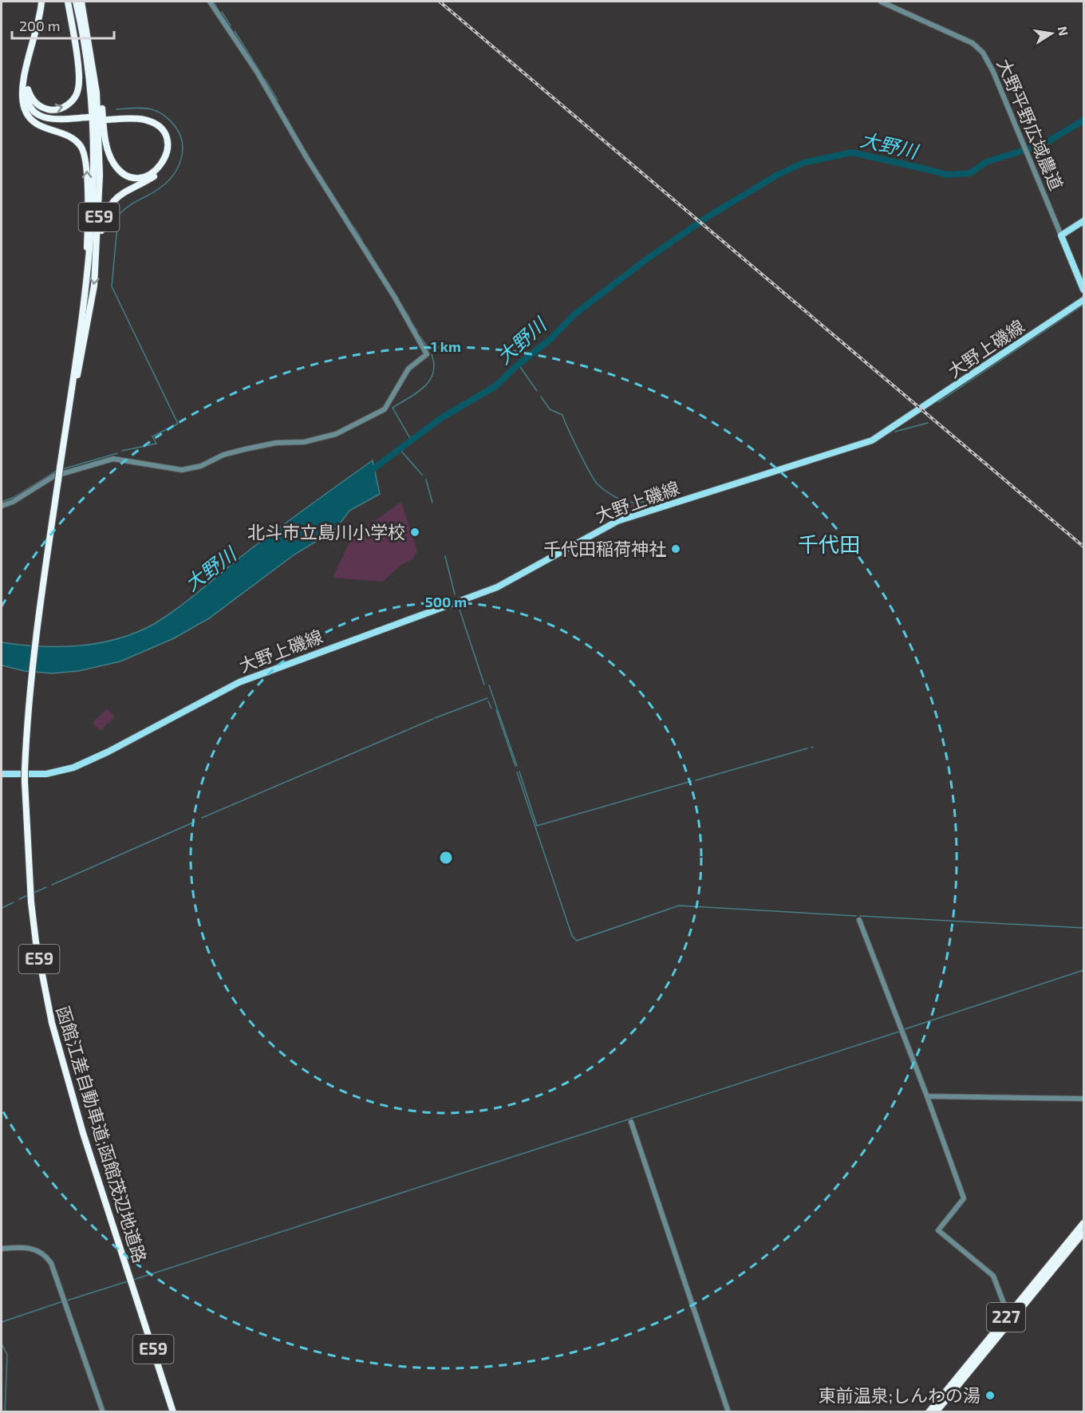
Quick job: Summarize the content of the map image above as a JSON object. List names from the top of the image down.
{
  "streets": {
    "highway": ["E59", "函館江差自動車道;函館茂辺地道路", "227"],
    "main road": ["大野上磯線"],
    "street": ["大野平野広域農道"]
  },
  "districts": ["千代田"],
  "water": ["大野川"],
  "places": ["北斗市立島川小学校", "千代田稲荷神社", "東前温泉;しんわの湯"],
  "scale_bar": "200 m",
  "north": "right",
  "rings": ["1 km", "500 m"]
}
